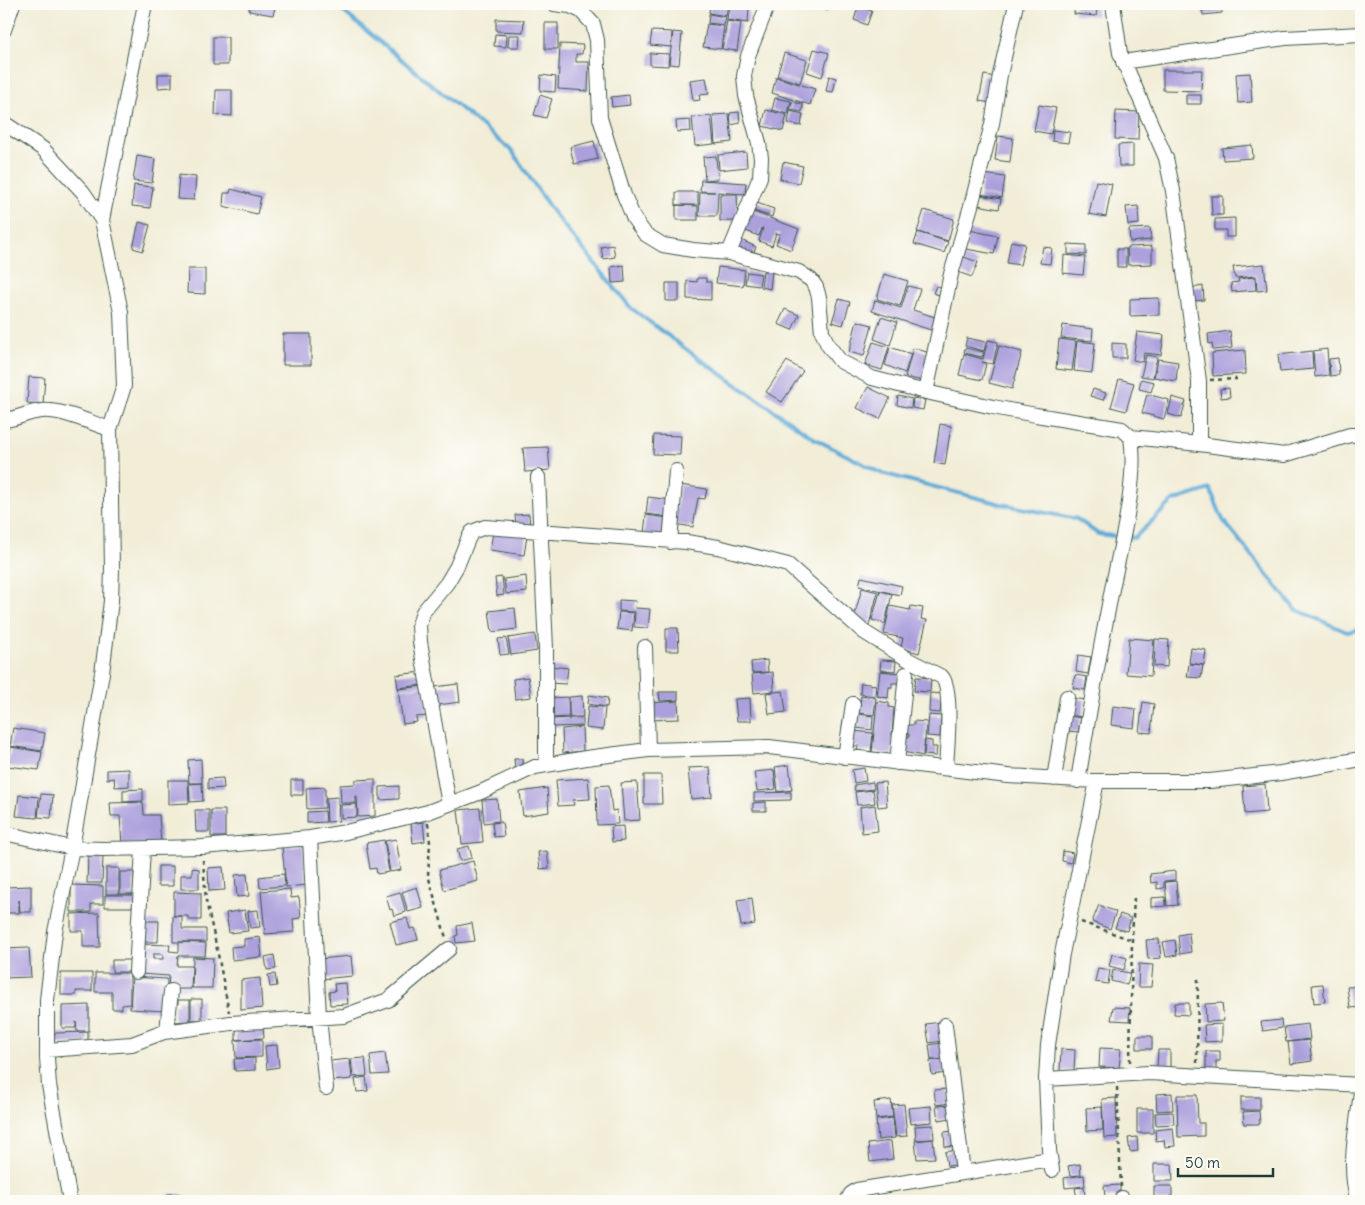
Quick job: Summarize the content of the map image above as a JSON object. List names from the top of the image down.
{
  "scale_bar": "50 m"
}
